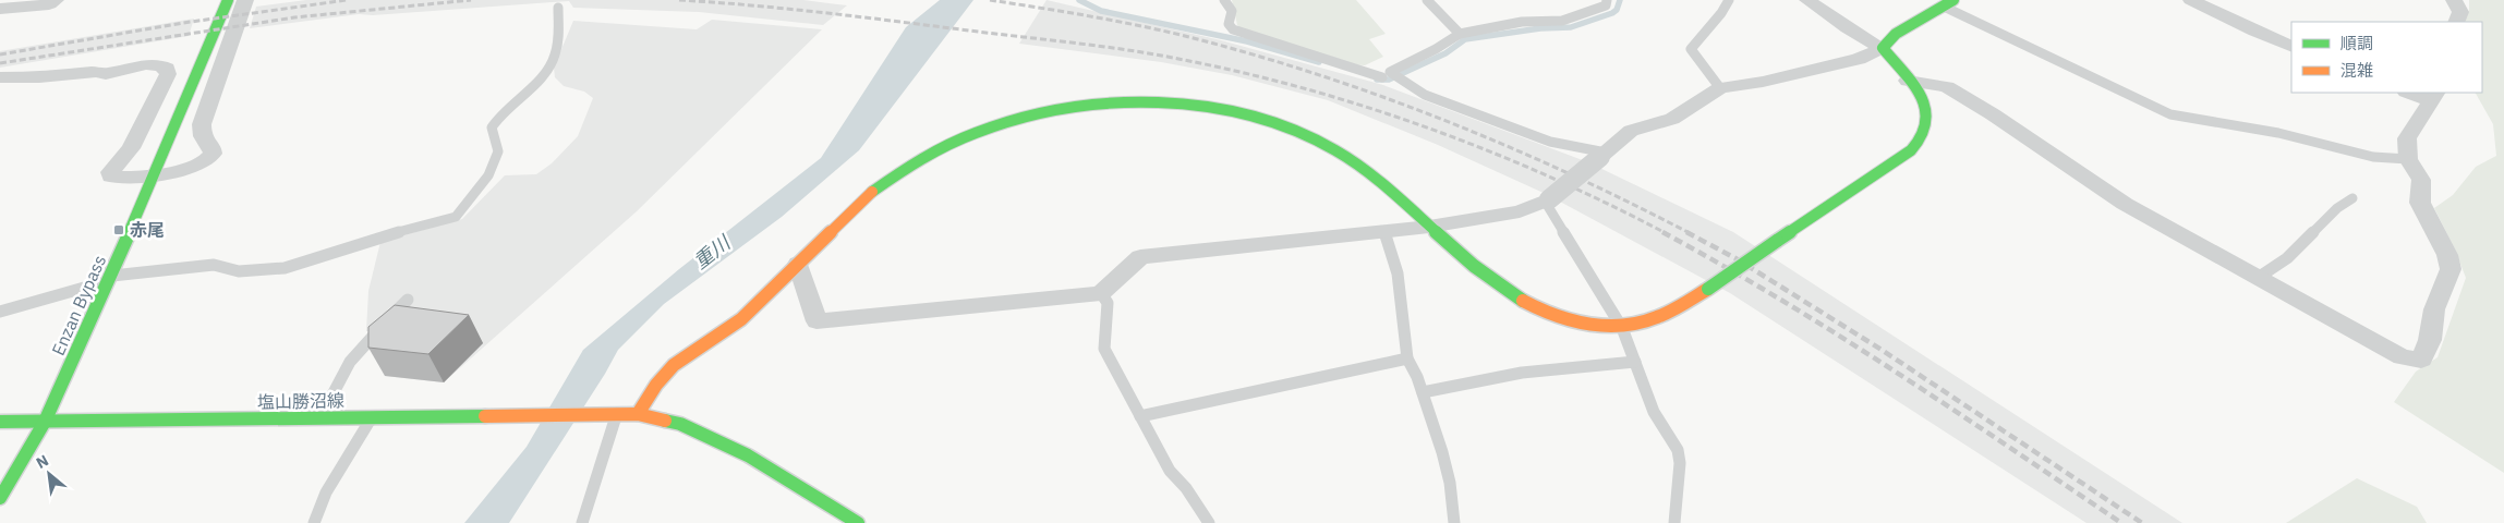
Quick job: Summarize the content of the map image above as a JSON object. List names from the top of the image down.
{
  "streets": {
    "main road": ["Enzan Bypass", "塩山勝沼線"]
  },
  "crossings": [
    ["Enzan Bypass", "塩山勝沼線"]
  ],
  "water": ["重川"],
  "places": {
    "transit": ["赤尾"]
  },
  "legend": ["順調", "混雑"],
  "north": "top left"
}
